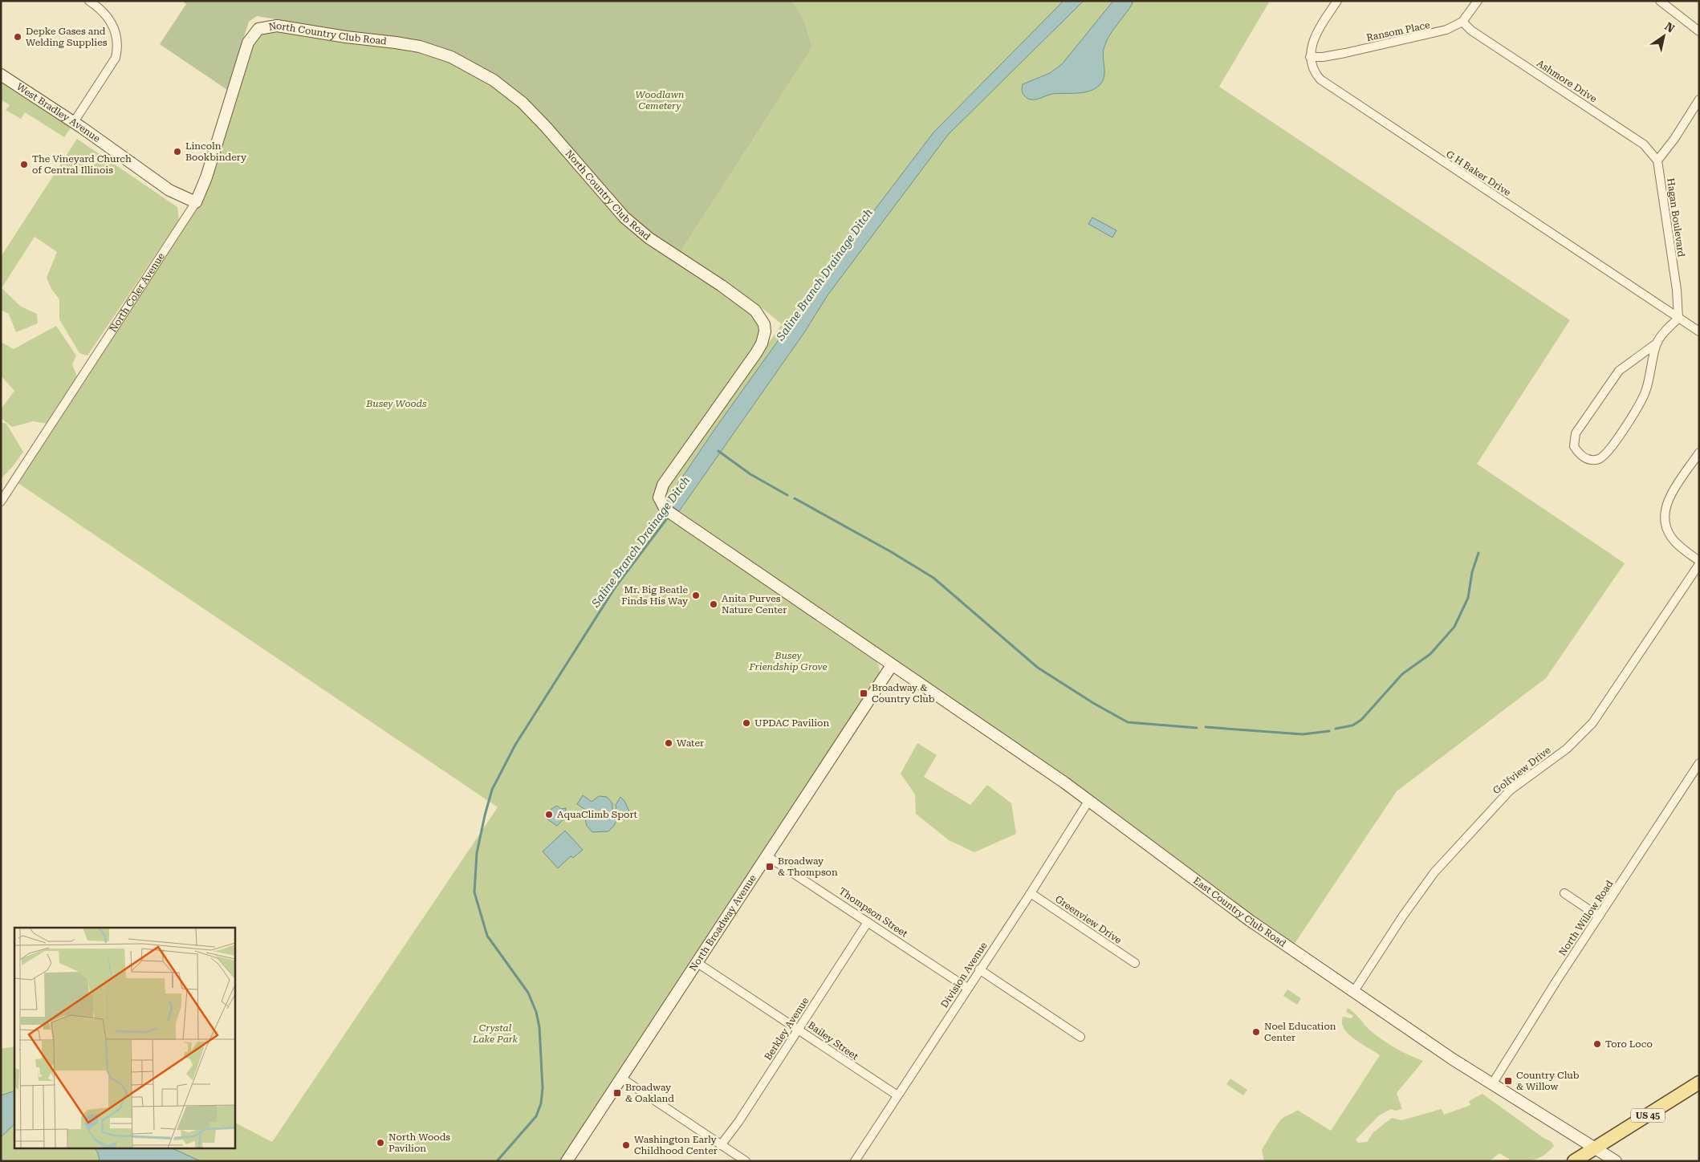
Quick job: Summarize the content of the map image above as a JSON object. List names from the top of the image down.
{
  "streets": {
    "main road": ["US 45"],
    "street": [
      "Ransom Place",
      "North Country Club Road",
      "Ashmore Drive",
      "West Bradley Avenue",
      "G H Baker Drive",
      "Hagan Boulevard",
      "North Coler Avenue",
      "Golfview Drive",
      "East Country Club Road",
      "Thompson Street",
      "North Willow Road",
      "Greenview Drive",
      "North Broadway Avenue",
      "Division Avenue",
      "Berkley Avenue",
      "Bailey Street"
    ]
  },
  "crossings": [
    ["Ransom Place", "Ashmore Drive"],
    ["Ransom Place", "G H Baker Drive"],
    ["North Country Club Road", "North Coler Avenue"],
    ["North Country Club Road", "East Country Club Road"],
    ["North Country Club Road", "North Broadway Avenue"],
    ["Ashmore Drive", "Hagan Boulevard"],
    ["West Bradley Avenue", "North Coler Avenue"],
    ["G H Baker Drive", "Hagan Boulevard"],
    ["Golfview Drive", "East Country Club Road"],
    ["East Country Club Road", "North Willow Road"],
    ["East Country Club Road", "North Broadway Avenue"],
    ["East Country Club Road", "Division Avenue"],
    ["East Country Club Road", "US 45"],
    ["Thompson Street", "North Broadway Avenue"],
    ["Thompson Street", "Division Avenue"],
    ["Thompson Street", "Berkley Avenue"],
    ["Greenview Drive", "Division Avenue"],
    ["North Broadway Avenue", "Bailey Street"],
    ["Division Avenue", "Bailey Street"],
    ["Berkley Avenue", "Bailey Street"]
  ],
  "water": ["Saline Branch Drainage Ditch"],
  "parks": [
    "Woodlawn Cemetery",
    "Busey Woods",
    "Busey Friendship Grove",
    "Crystal Lake Park"
  ],
  "places": {
    "other": [
      "Depke Gases and Welding Supplies",
      "Lincoln Bookbindery",
      "The Vineyard Church of Central Illinois",
      "Mr. Big Beatle Finds His Way",
      "Anita Purves Nature Center",
      "UPDAC Pavilion",
      "Water",
      "AquaClimb Sport",
      "Noel Education Center",
      "Toro Loco",
      "North Woods Pavilion",
      "Washington Early Childhood Center"
    ],
    "transit": [
      "Broadway & Country Club",
      "Broadway & Thompson",
      "Country Club & Willow",
      "Broadway & Oakland"
    ]
  },
  "north": "top right"
}
